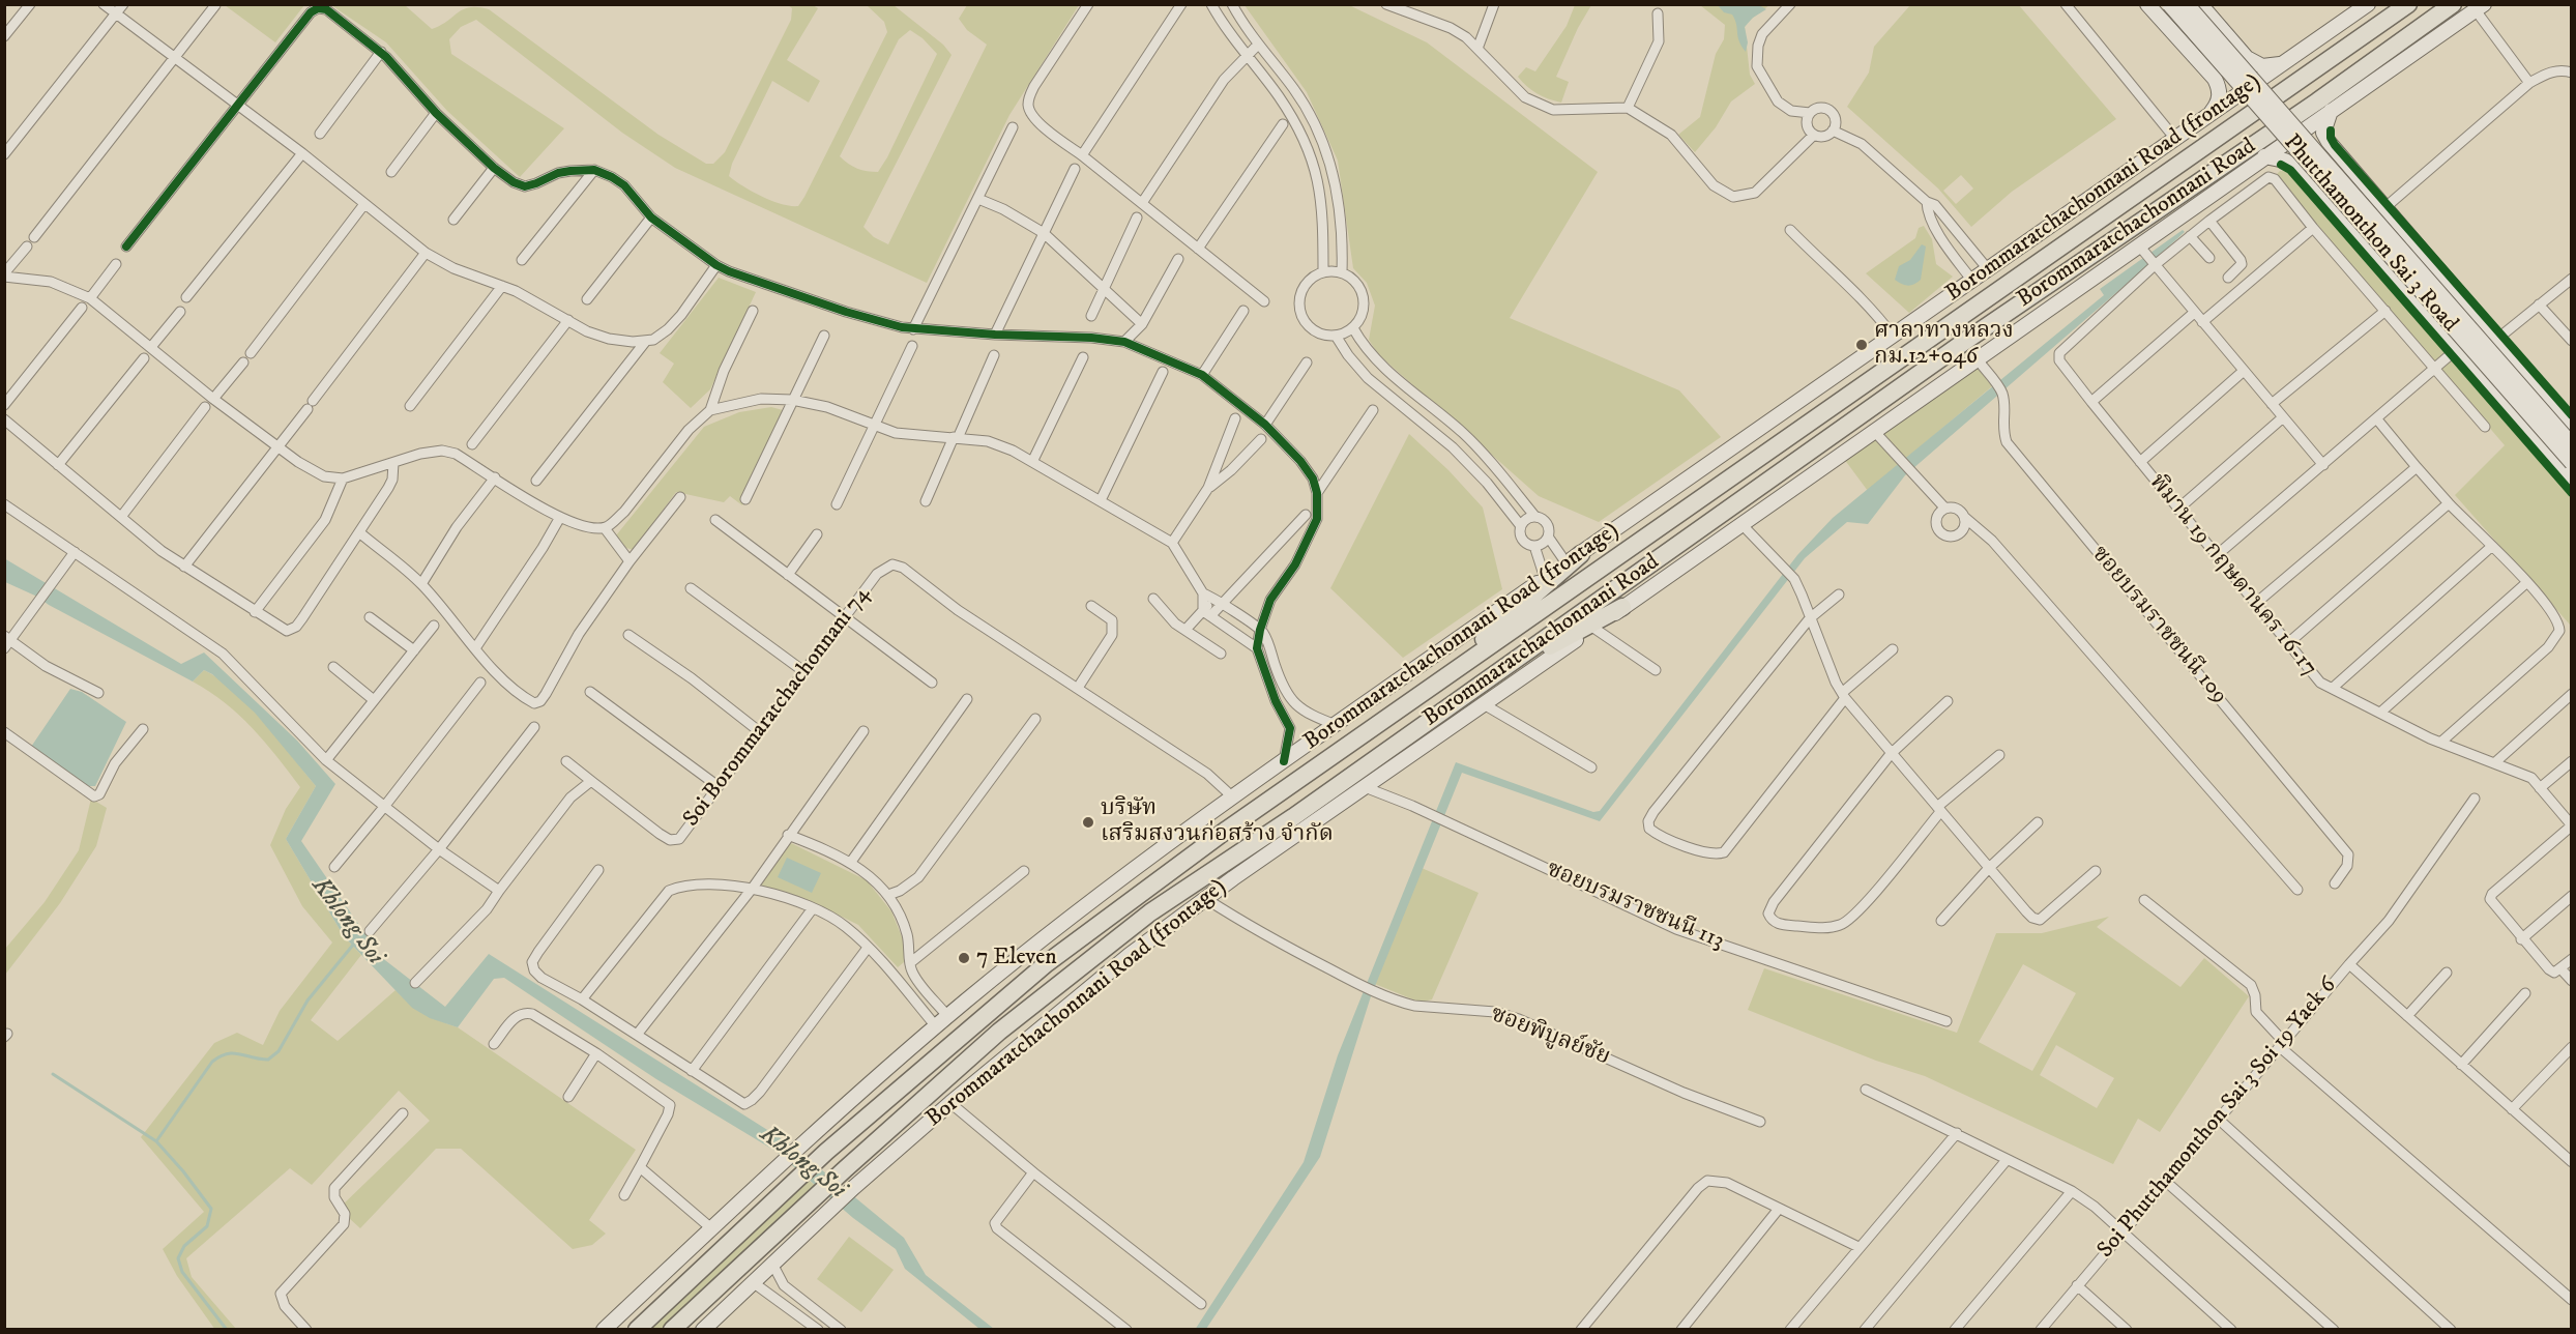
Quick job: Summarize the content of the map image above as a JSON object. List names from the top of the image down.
{
  "streets": {
    "highway": ["Borommaratchachonnani Road"],
    "main road": ["Borommaratchachonnani Road (frontage)", "Phutthamonthon Sai 3 Road"],
    "street": [
      "พิมาน 19 กฤษดานคร 16-17",
      "ซอยบรมราชชนนี 109",
      "Soi Borommaratchachonnani 74",
      "ซอยบรมราชชนนี 113",
      "ซอยพิบูลย์ชัย",
      "Soi Phutthamonthon Sai 3 Soi 19 Yaek 6"
    ]
  },
  "crossings": [
    ["Borommaratchachonnani Road (frontage)", "ซอยบรมราชชนนี 109"],
    ["Borommaratchachonnani Road (frontage)", "Soi Borommaratchachonnani 74"],
    ["Borommaratchachonnani Road (frontage)", "ซอยบรมราชชนนี 113"],
    ["Borommaratchachonnani Road (frontage)", "ซอยพิบูลย์ชัย"]
  ],
  "water": ["Khlong Soi"],
  "places": ["ศาลาทางหลวง กม.12+046", "บริษัท เสริมสงวนก่อสร้าง จำกัด", "7 Eleven"]
}
